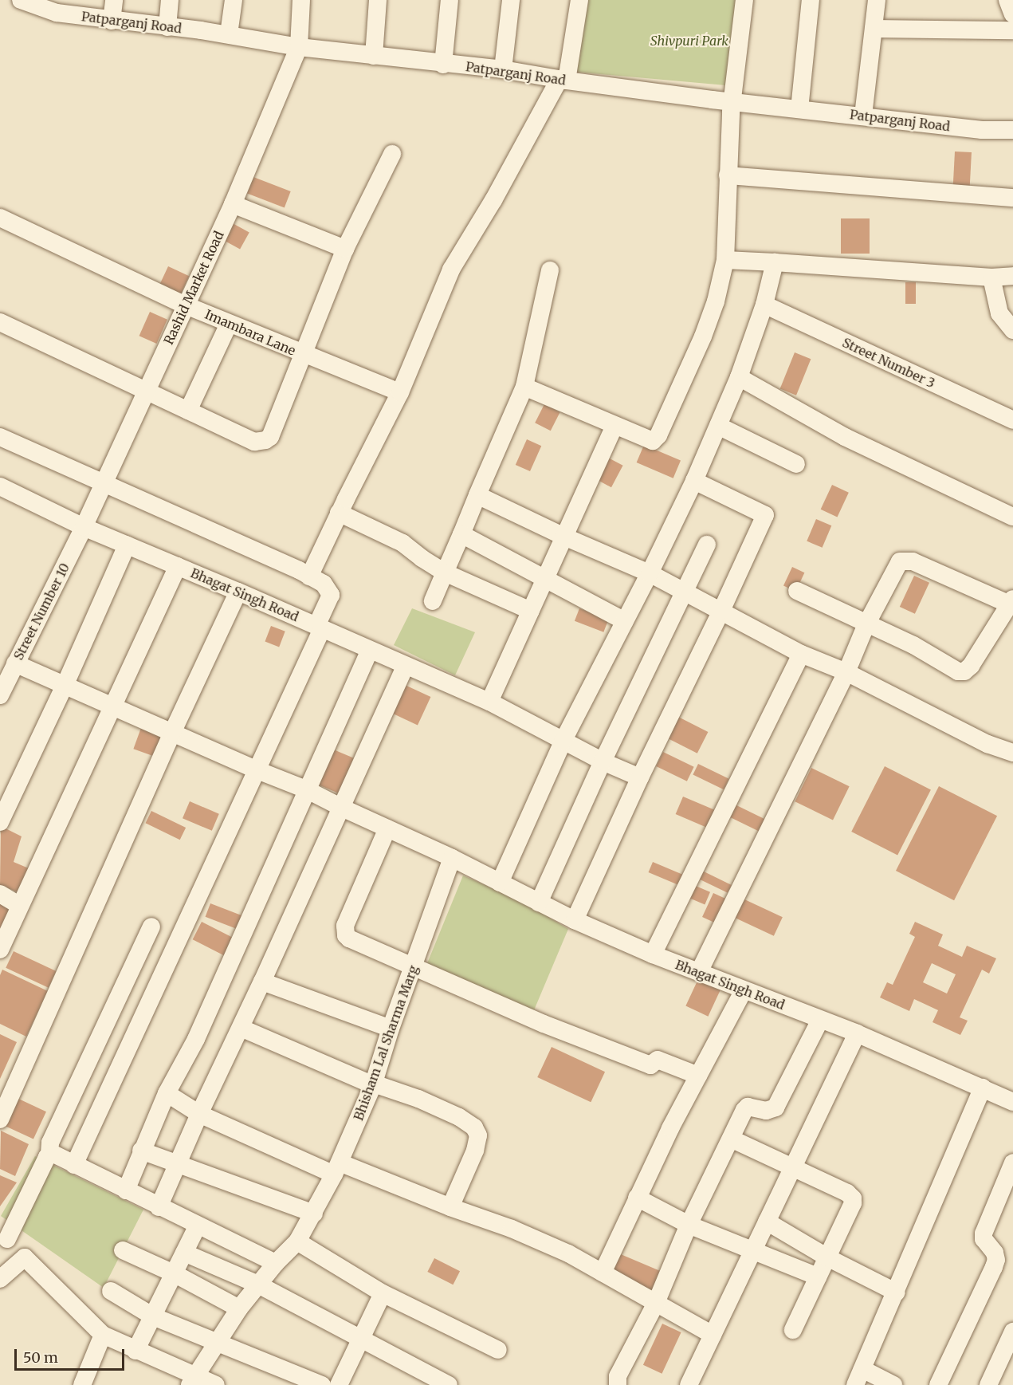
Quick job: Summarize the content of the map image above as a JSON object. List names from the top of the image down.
{
  "streets": {
    "street": [
      "Patparganj Road",
      "Rashid Market Road",
      "Imambara Lane",
      "Street Number 3",
      "Bhagat Singh Road",
      "Street Number 10",
      "Bhisham Lal Sharma Marg"
    ]
  },
  "crossings": [
    ["Patparganj Road", "Rashid Market Road"],
    ["Rashid Market Road", "Imambara Lane"],
    ["Rashid Market Road", "Bhagat Singh Road"],
    ["Rashid Market Road", "Street Number 10"],
    ["Bhagat Singh Road", "Street Number 10"],
    ["Bhagat Singh Road", "Bhisham Lal Sharma Marg"]
  ],
  "parks": ["Shivpuri Park"],
  "scale_bar": "50 m"
}
